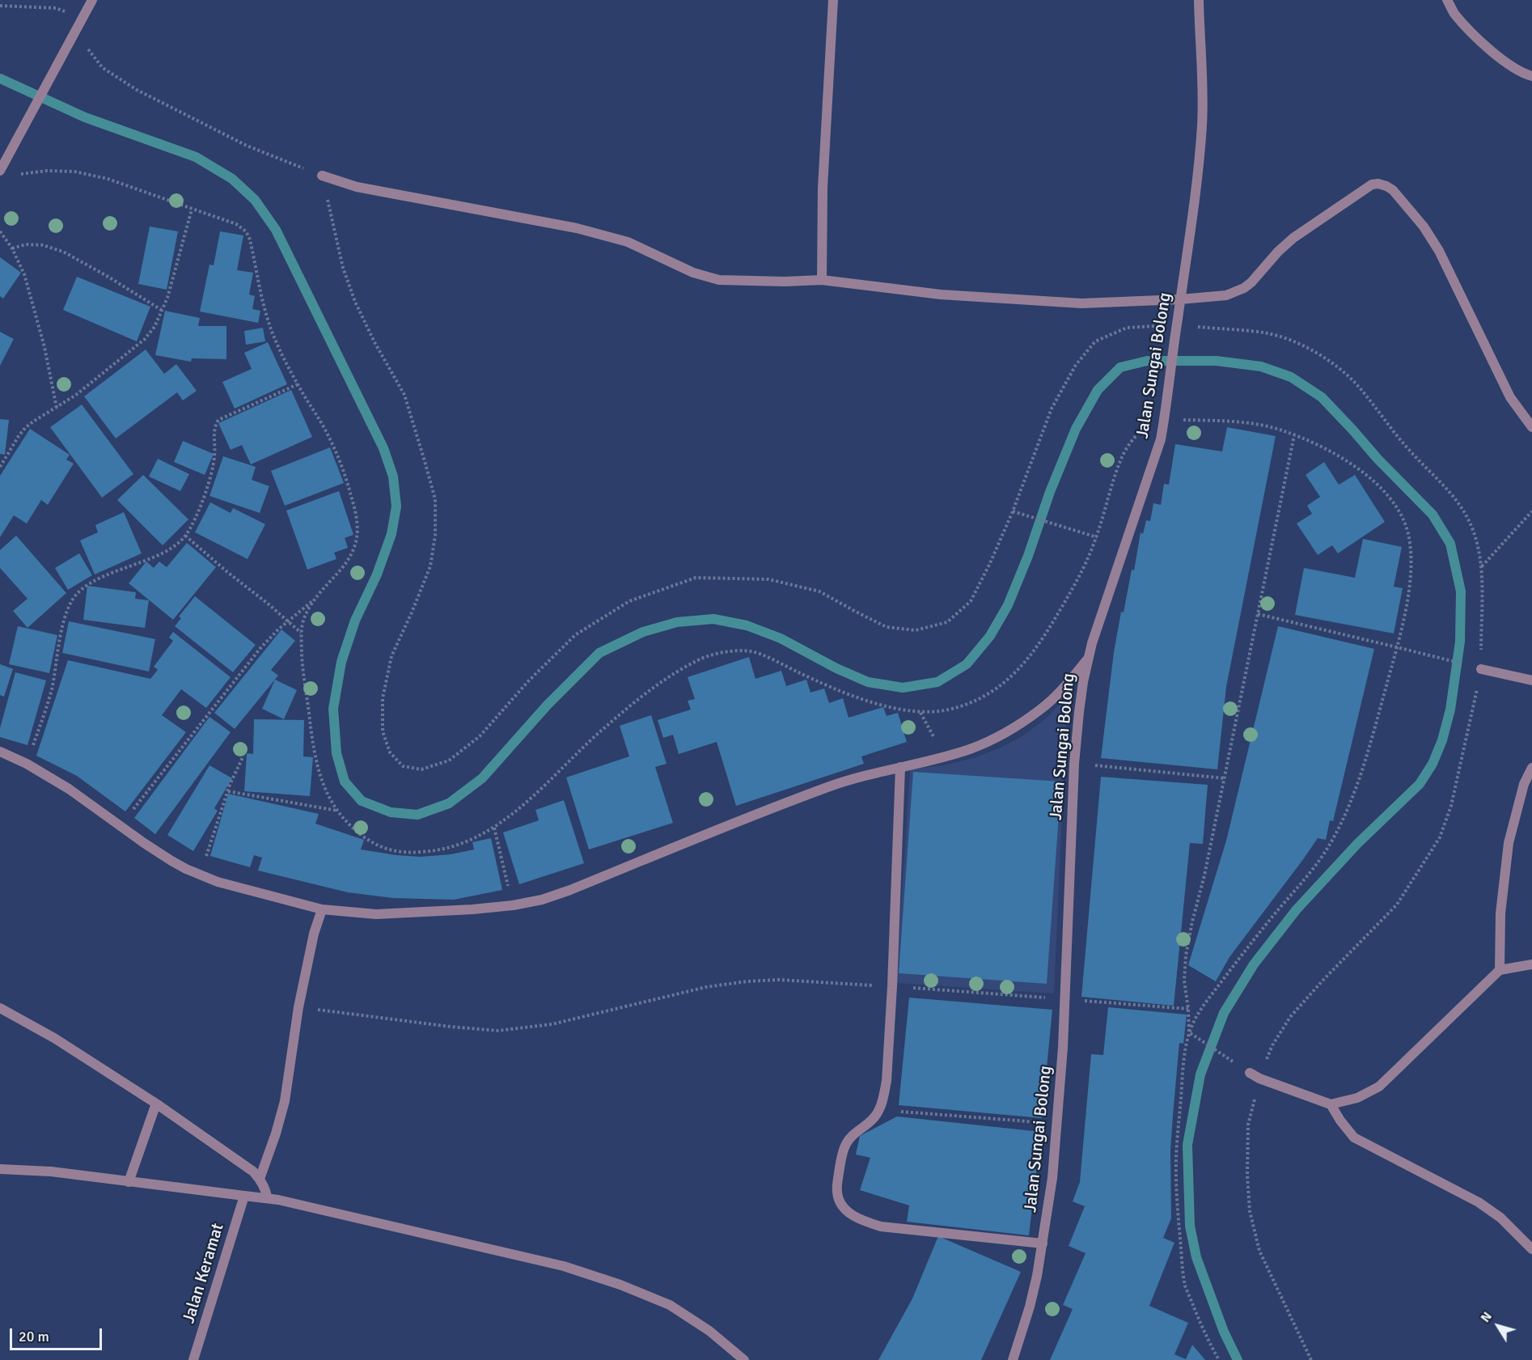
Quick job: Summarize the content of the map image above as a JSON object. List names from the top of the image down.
{
  "streets": {
    "street": ["Jalan Sungai Bolong", "Jalan Keramat"]
  },
  "scale_bar": "20 m",
  "north": "top left"
}
